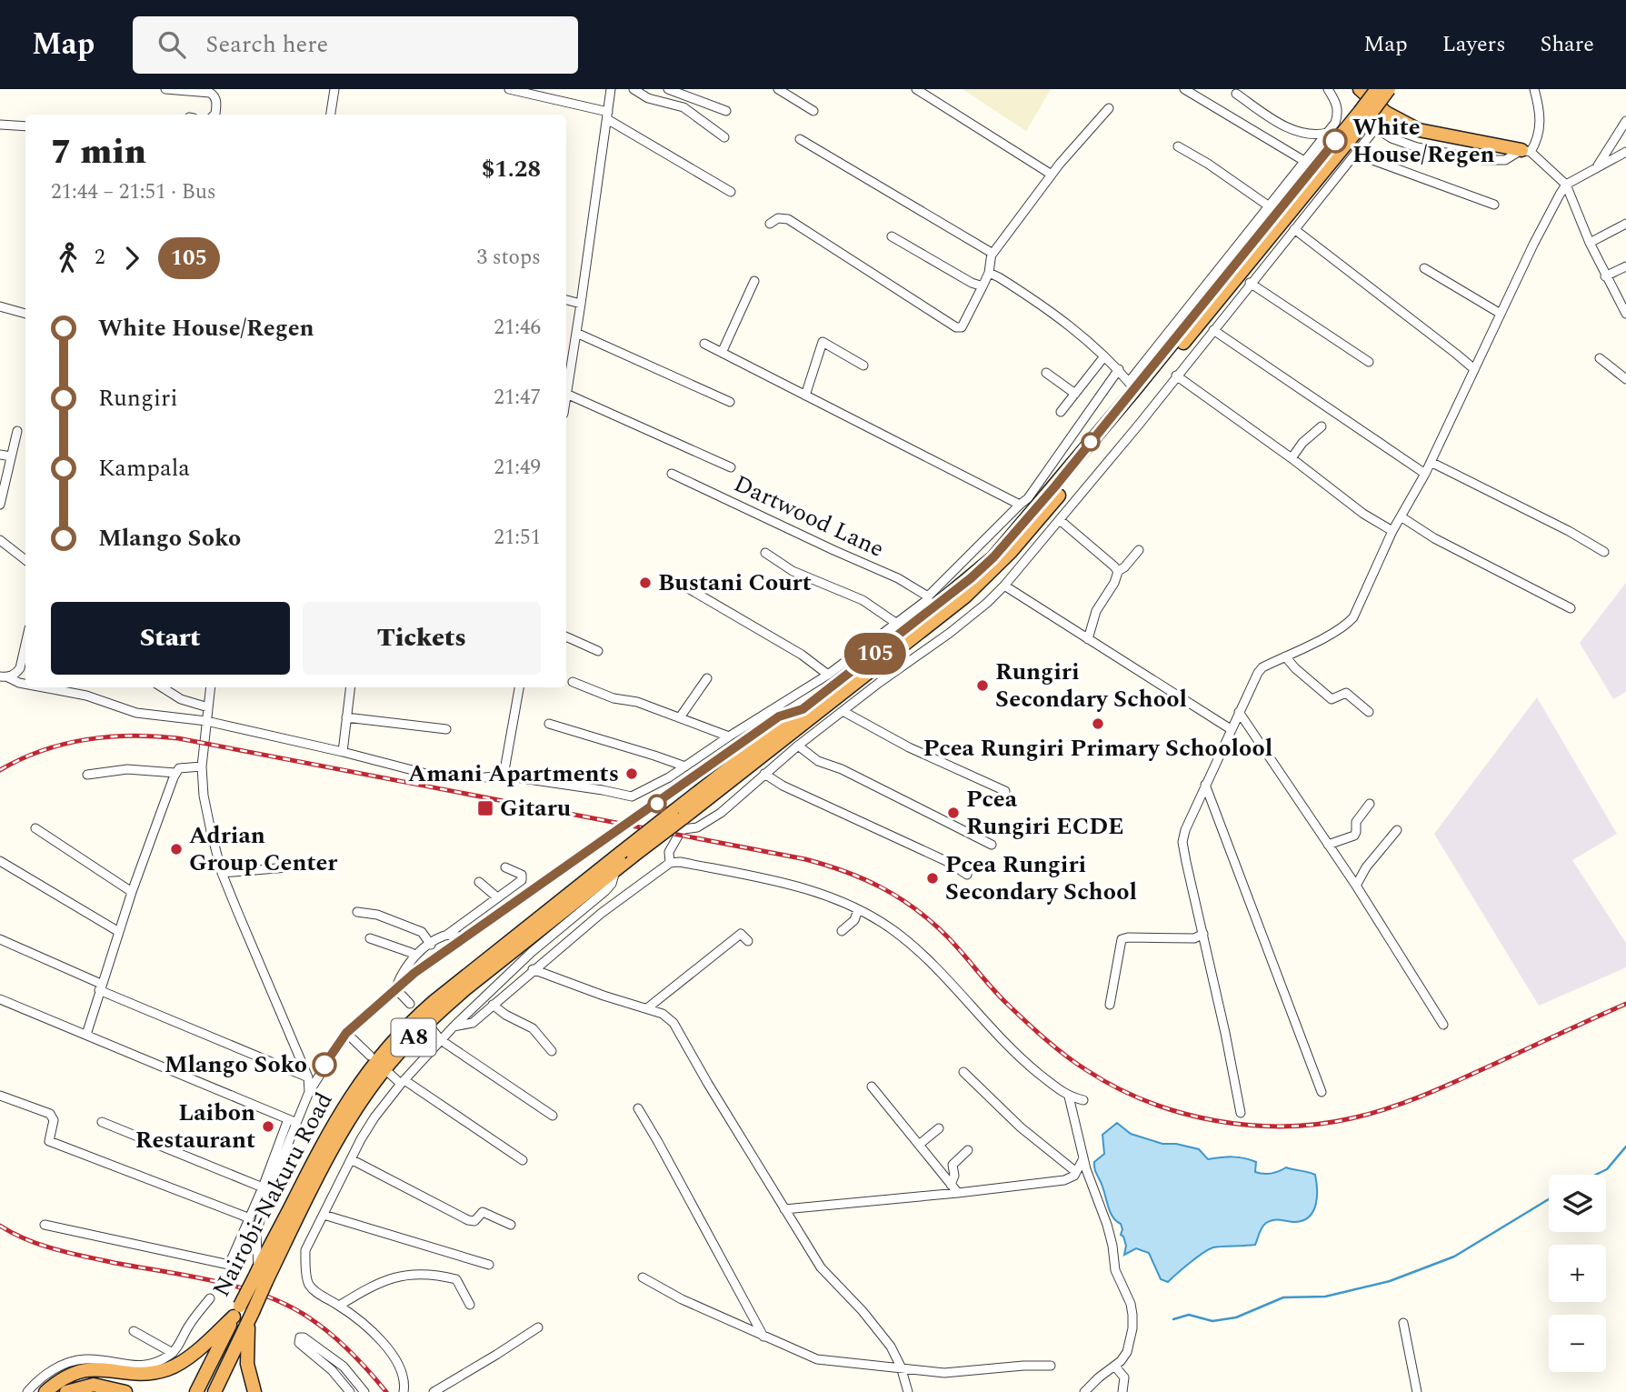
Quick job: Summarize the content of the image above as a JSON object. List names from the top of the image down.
{
  "streets": {
    "highway": ["A8", "Nairobi-Nakuru Road"],
    "street": ["Dartwood Lane"]
  },
  "crossings": [
    ["A8", "Nairobi-Nakuru Road"]
  ],
  "places": {
    "other": [
      "White House/Regen",
      "Bustani Court",
      "Rungiri Secondary School",
      "Pcea Rungiri Primary Schoolool",
      "Amani Apartments",
      "Pcea Rungiri ECDE",
      "Adrian Group Center",
      "Pcea Rungiri Secondary School",
      "Mlango Soko",
      "Laibon Restaurant"
    ],
    "transit": ["Gitaru"]
  },
  "lines": ["bus line 105"],
  "page": {
    "header": "Map",
    "search": "Search here",
    "nav": ["Map", "Layers", "Share"],
    "on_map": "105",
    "heading": ["7 min", "21:44 – 21:51 · Bus", "$1.28"],
    "legs": ["2", "105", "3 stops"],
    "list": [
      {
        "name": "White House/Regen",
        "value": "21:46"
      },
      {
        "name": "Rungiri",
        "value": "21:47"
      },
      {
        "name": "Kampala",
        "value": "21:49"
      },
      {
        "name": "Mlango Soko",
        "value": "21:51"
      }
    ],
    "buttons": ["Start", "Tickets"],
    "map_buttons": ["+", "−"]
  }
}
